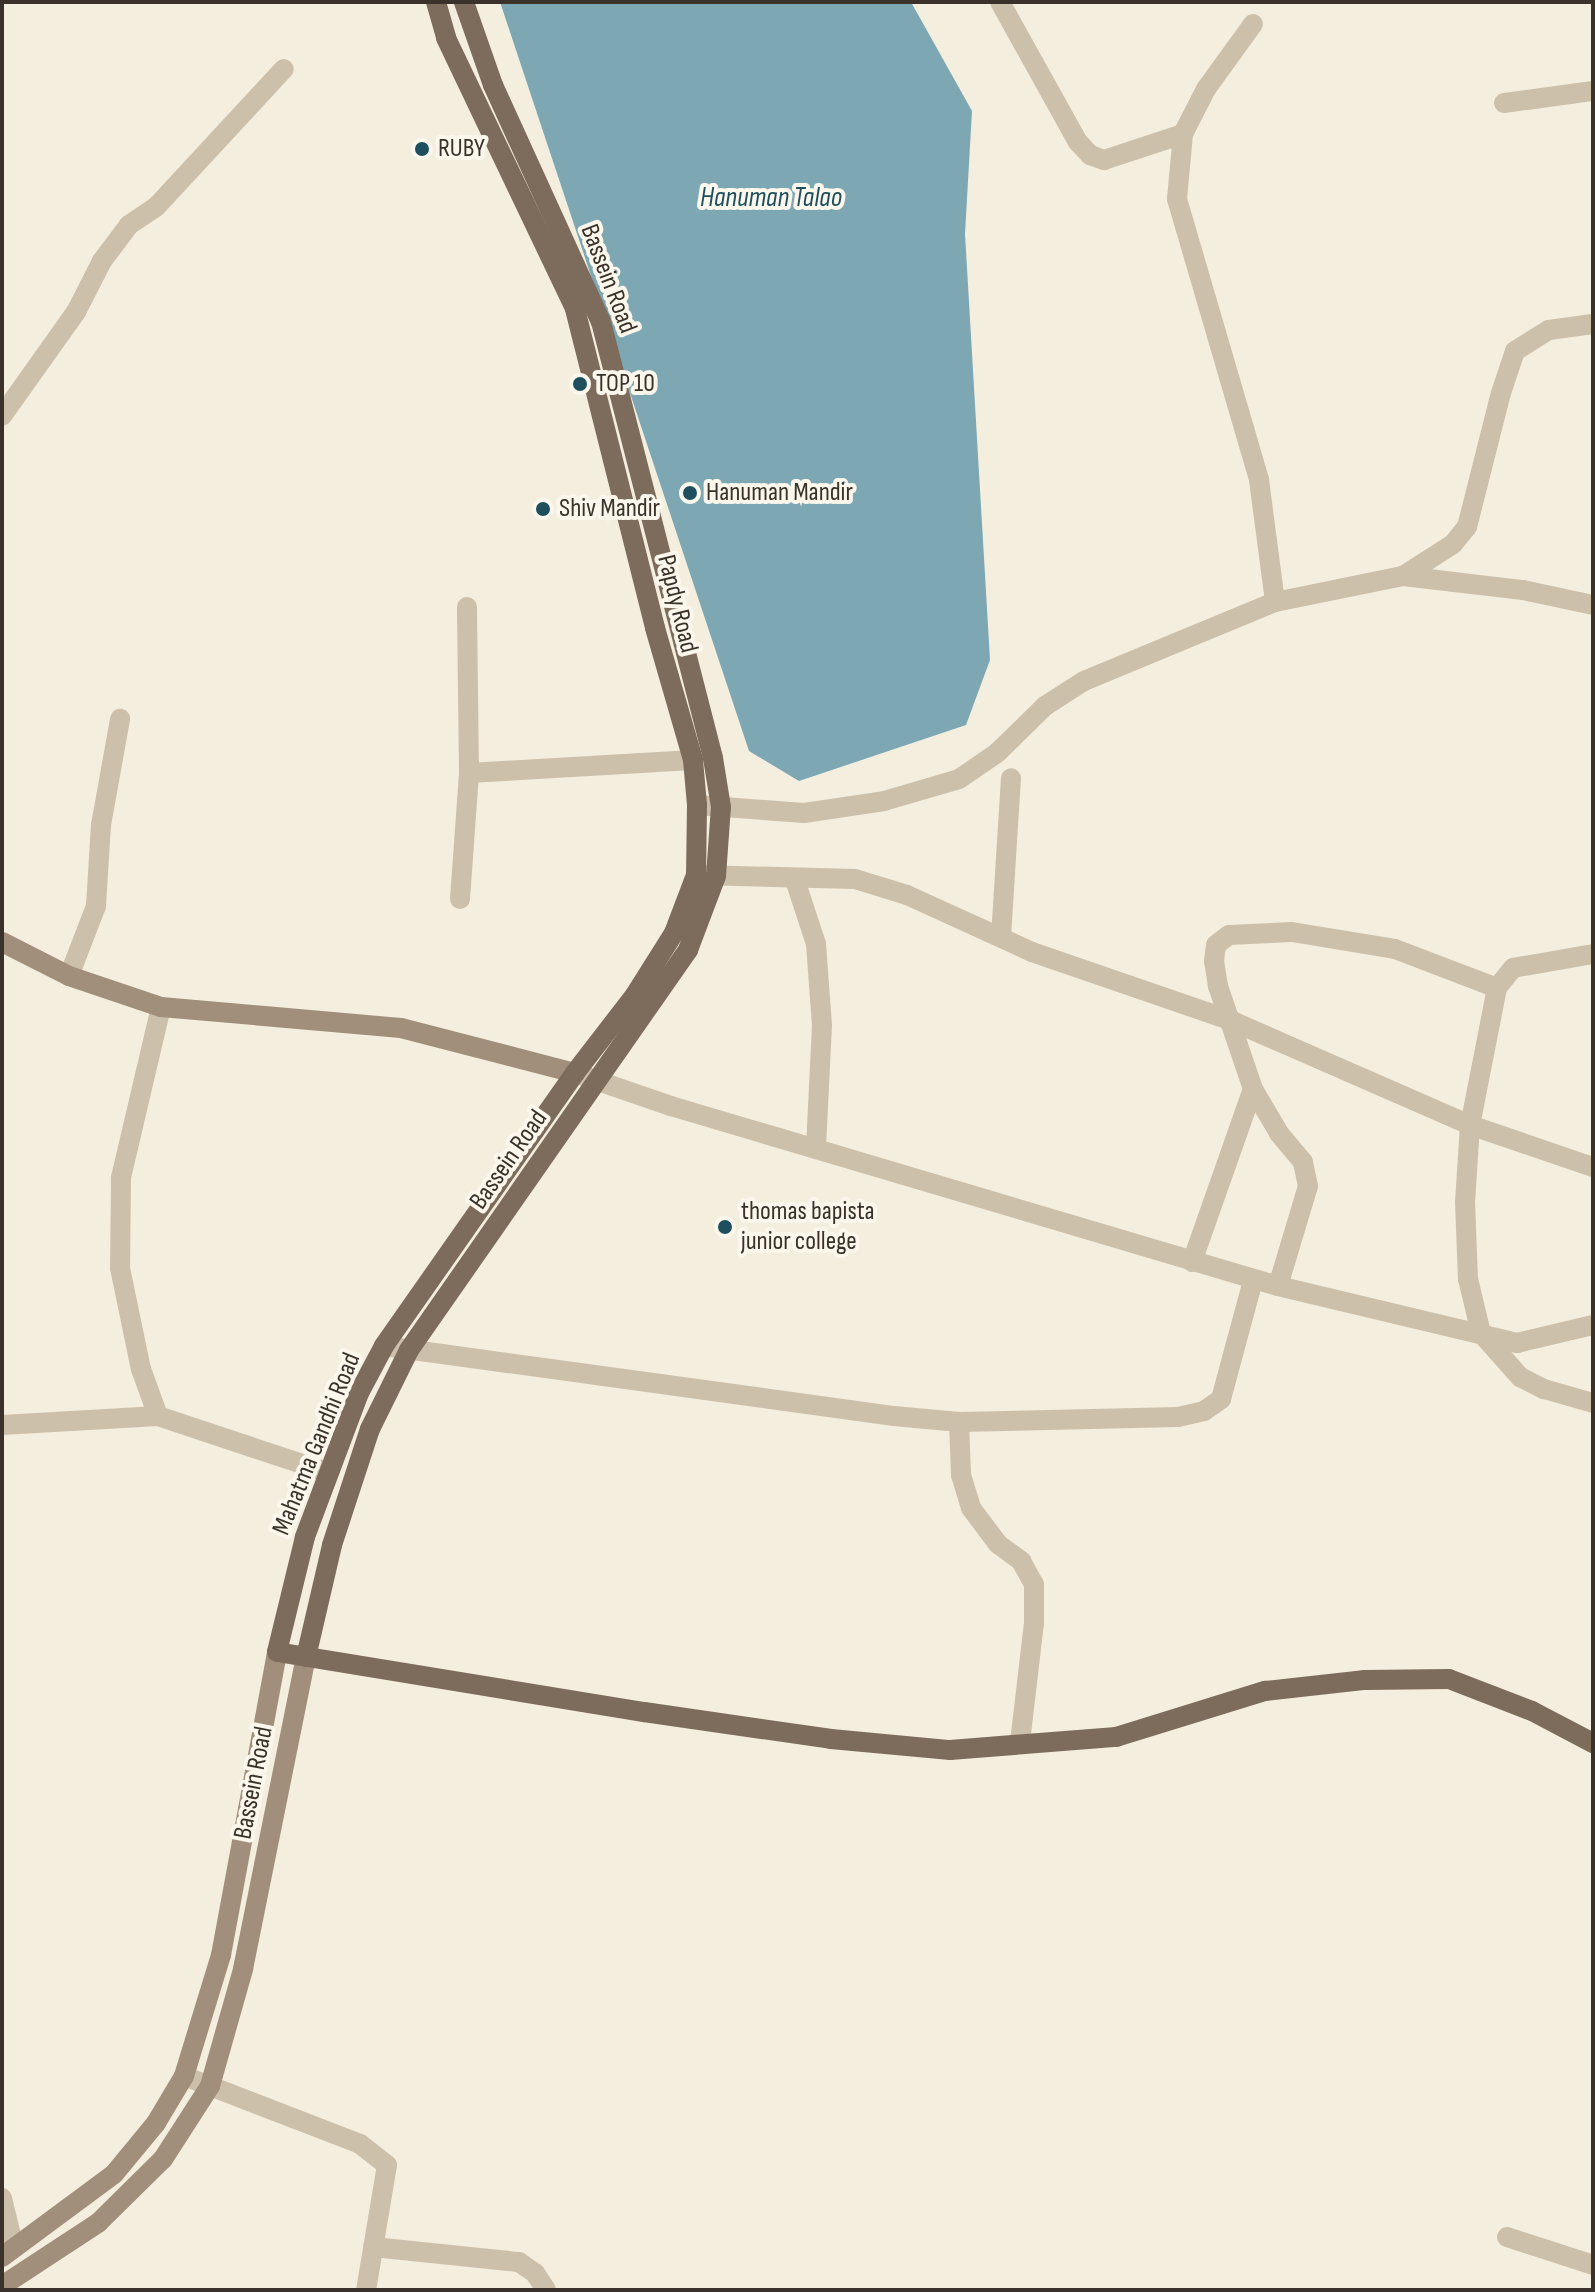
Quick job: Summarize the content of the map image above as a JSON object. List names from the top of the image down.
{
  "streets": {
    "main road": ["Bassein Road", "Papdy Road", "Mahatma Gandhi Road"]
  },
  "crossings": [
    ["Bassein Road", "Papdy Road"],
    ["Bassein Road", "Mahatma Gandhi Road"],
    ["Papdy Road", "Mahatma Gandhi Road"]
  ],
  "water": ["Hanuman Talao"],
  "places": [
    "RUBY",
    "TOP 10",
    "Hanuman Mandir",
    "Shiv Mandir",
    "thomas bapista junior college"
  ]
}
